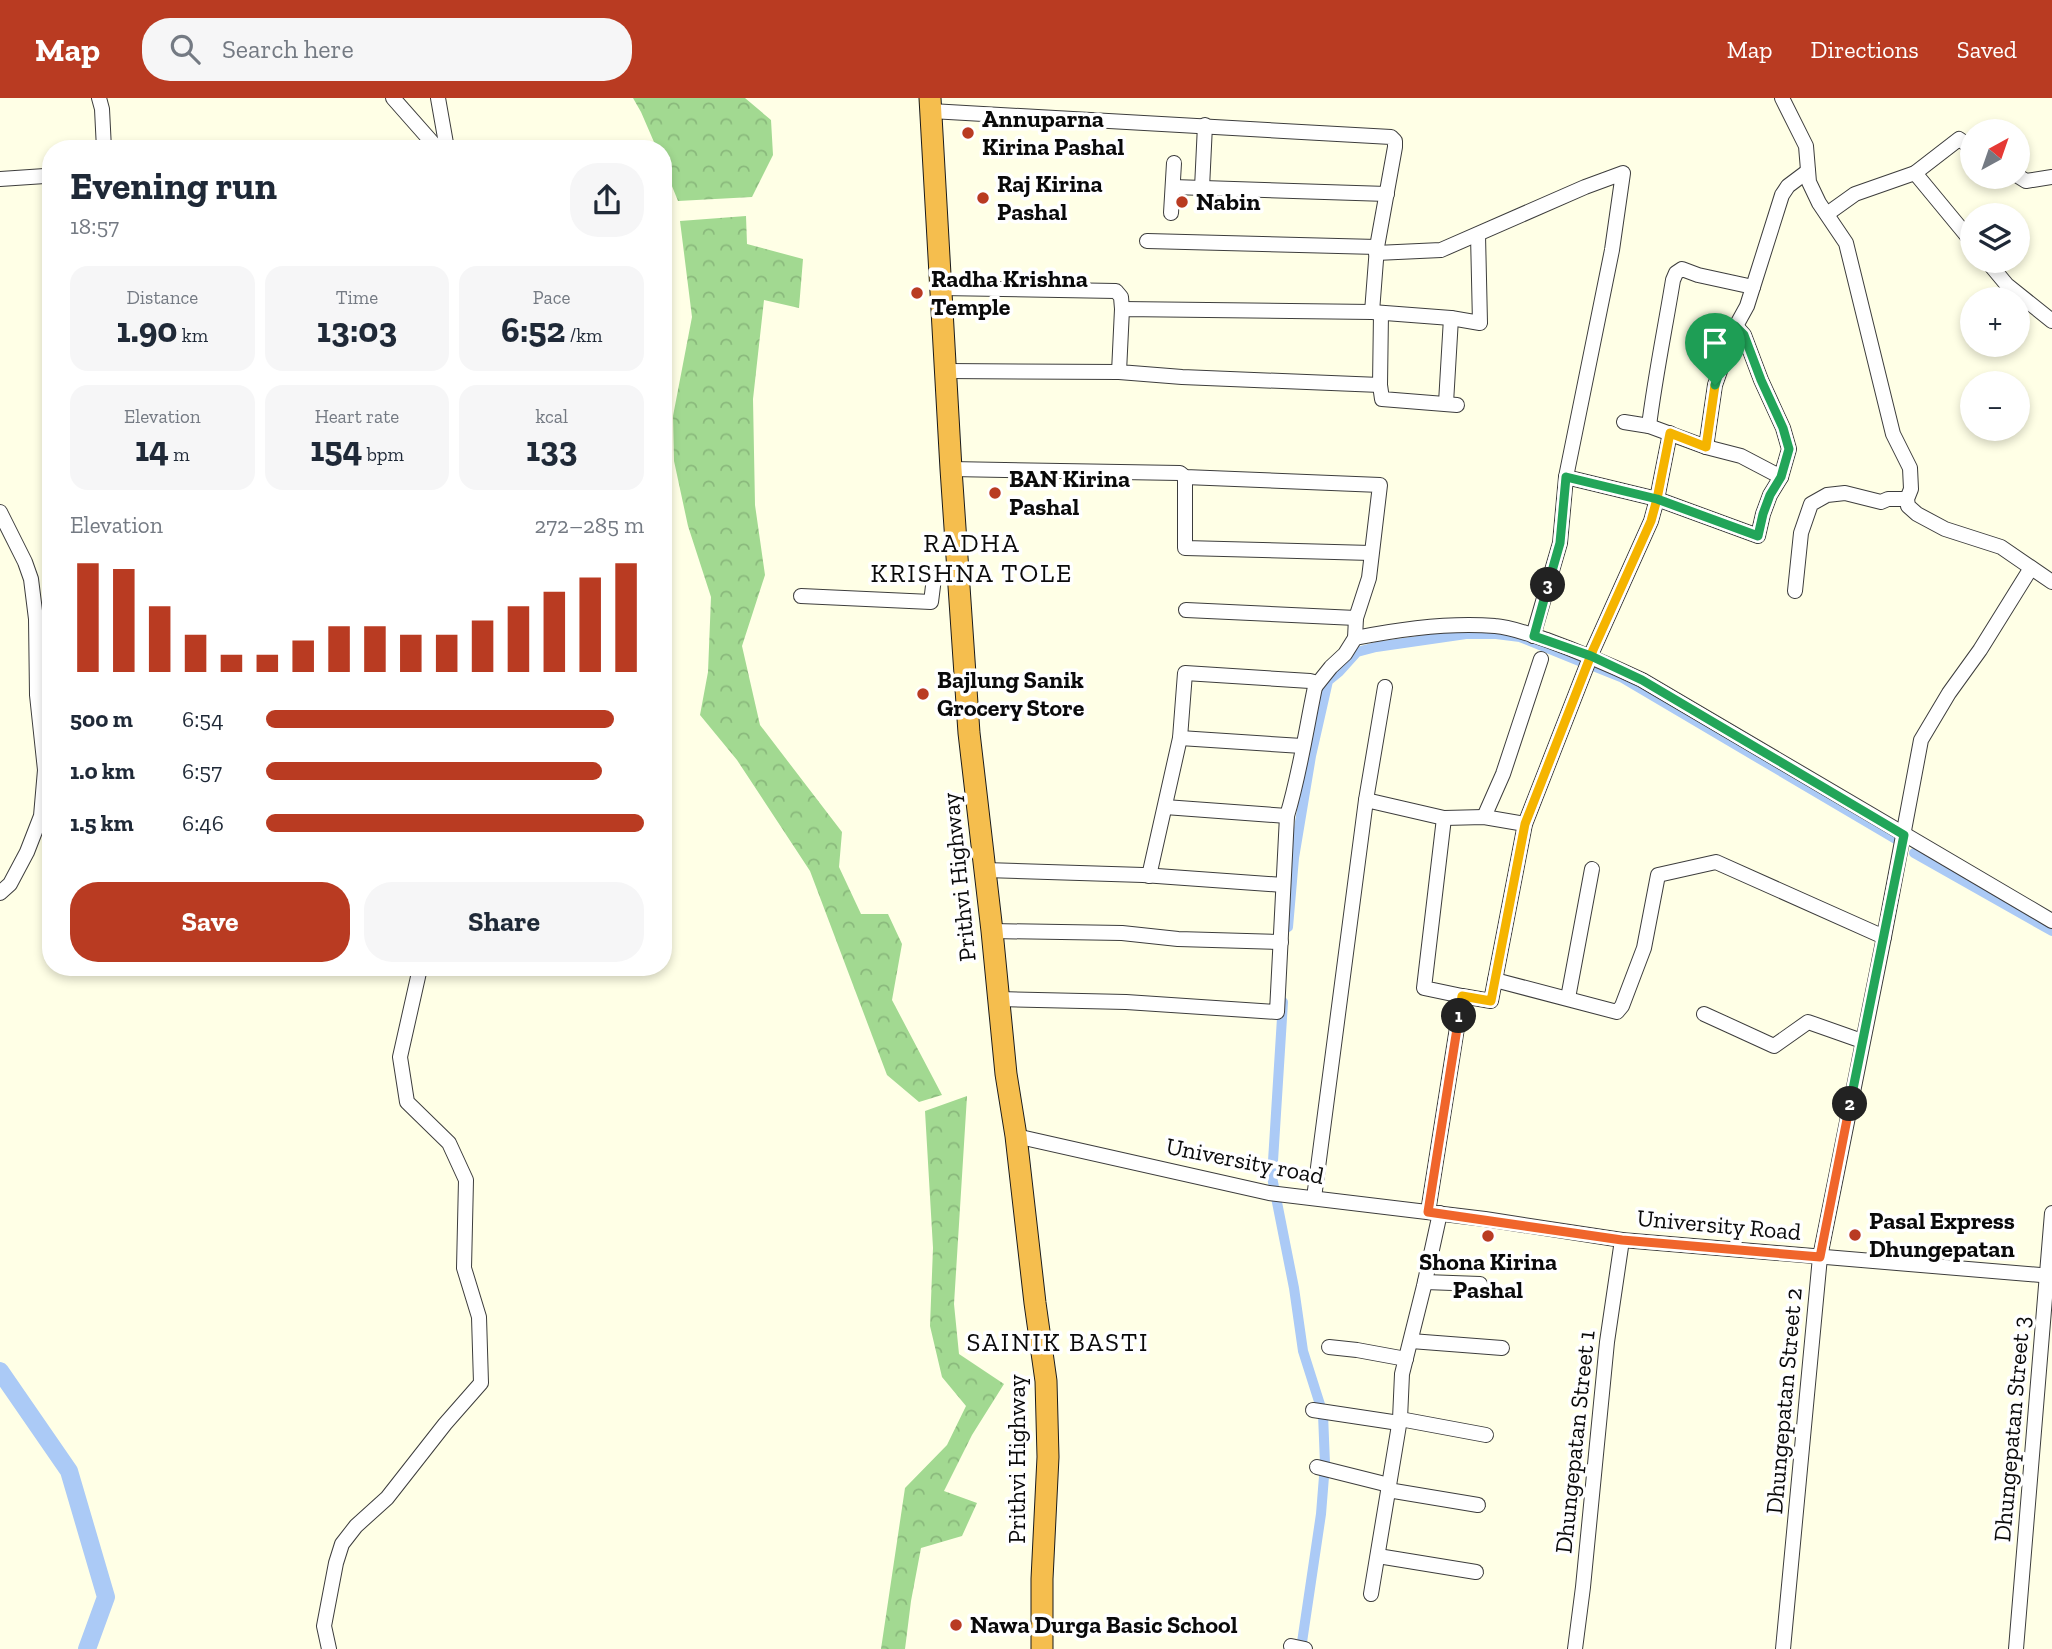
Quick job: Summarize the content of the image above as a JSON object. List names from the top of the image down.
{
  "streets": {
    "highway": ["Prithvi Highway"],
    "street": [
      "University road",
      "University Road",
      "Dhungepatan Street 2",
      "Dhungepatan Street 3",
      "Dhungepatan Street 1"
    ]
  },
  "crossings": [
    ["Prithvi Highway", "University road"],
    ["University road", "University Road"],
    ["University Road", "Dhungepatan Street 2"],
    ["University Road", "Dhungepatan Street 3"],
    ["University Road", "Dhungepatan Street 1"]
  ],
  "districts": ["RADHA KRISHNA TOLE", "SAINIK BASTI"],
  "places": [
    "Annuparna Kirina Pashal",
    "Raj Kirina Pashal",
    "Nabin",
    "Radha Krishna Temple",
    "BAN Kirina Pashal",
    "Bajlung Sanik Grocery Store",
    "Pasal Express Dhungepatan",
    "Shona Kirina Pashal",
    "Nawa Durga Basic School"
  ],
  "north": "top right",
  "page": {
    "header": "Map",
    "search": "Search here",
    "nav": ["Map", "Directions", "Saved"],
    "map_buttons": ["+", "−"],
    "heading": ["Evening run", "18:57"],
    "stats": [
      ["Distance", "1.90 km"],
      ["Time", "13:03"],
      ["Pace", "6:52 /km"],
      ["Elevation", "14 m"],
      ["Heart rate", "154 bpm"],
      ["kcal", "133"]
    ],
    "chart": ["Elevation", "272–285 m"],
    "pins": ["3", "1", "2"],
    "list": [
      {
        "name": "500 m",
        "note": "6:54"
      },
      {
        "name": "1.0 km",
        "note": "6:57"
      },
      {
        "name": "1.5 km",
        "note": "6:46"
      }
    ],
    "buttons": ["Save", "Share"]
  }
}
